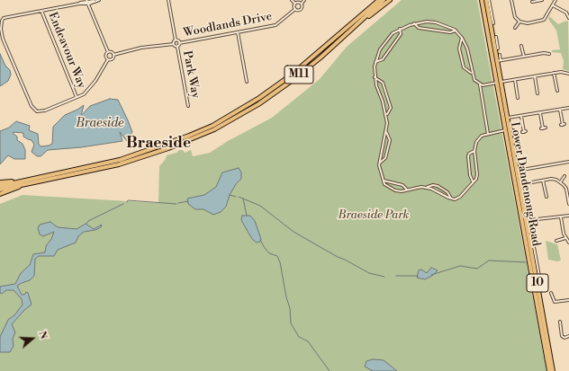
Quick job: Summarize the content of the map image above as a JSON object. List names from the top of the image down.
{
  "streets": {
    "highway": ["M11", "Lower Dandenong Road", "10"],
    "street": ["Woodlands Drive", "Endeavour Way", "Park Way"]
  },
  "districts": ["Braeside"],
  "water": ["Braeside"],
  "parks": ["Braeside Park"],
  "north": "right"
}
